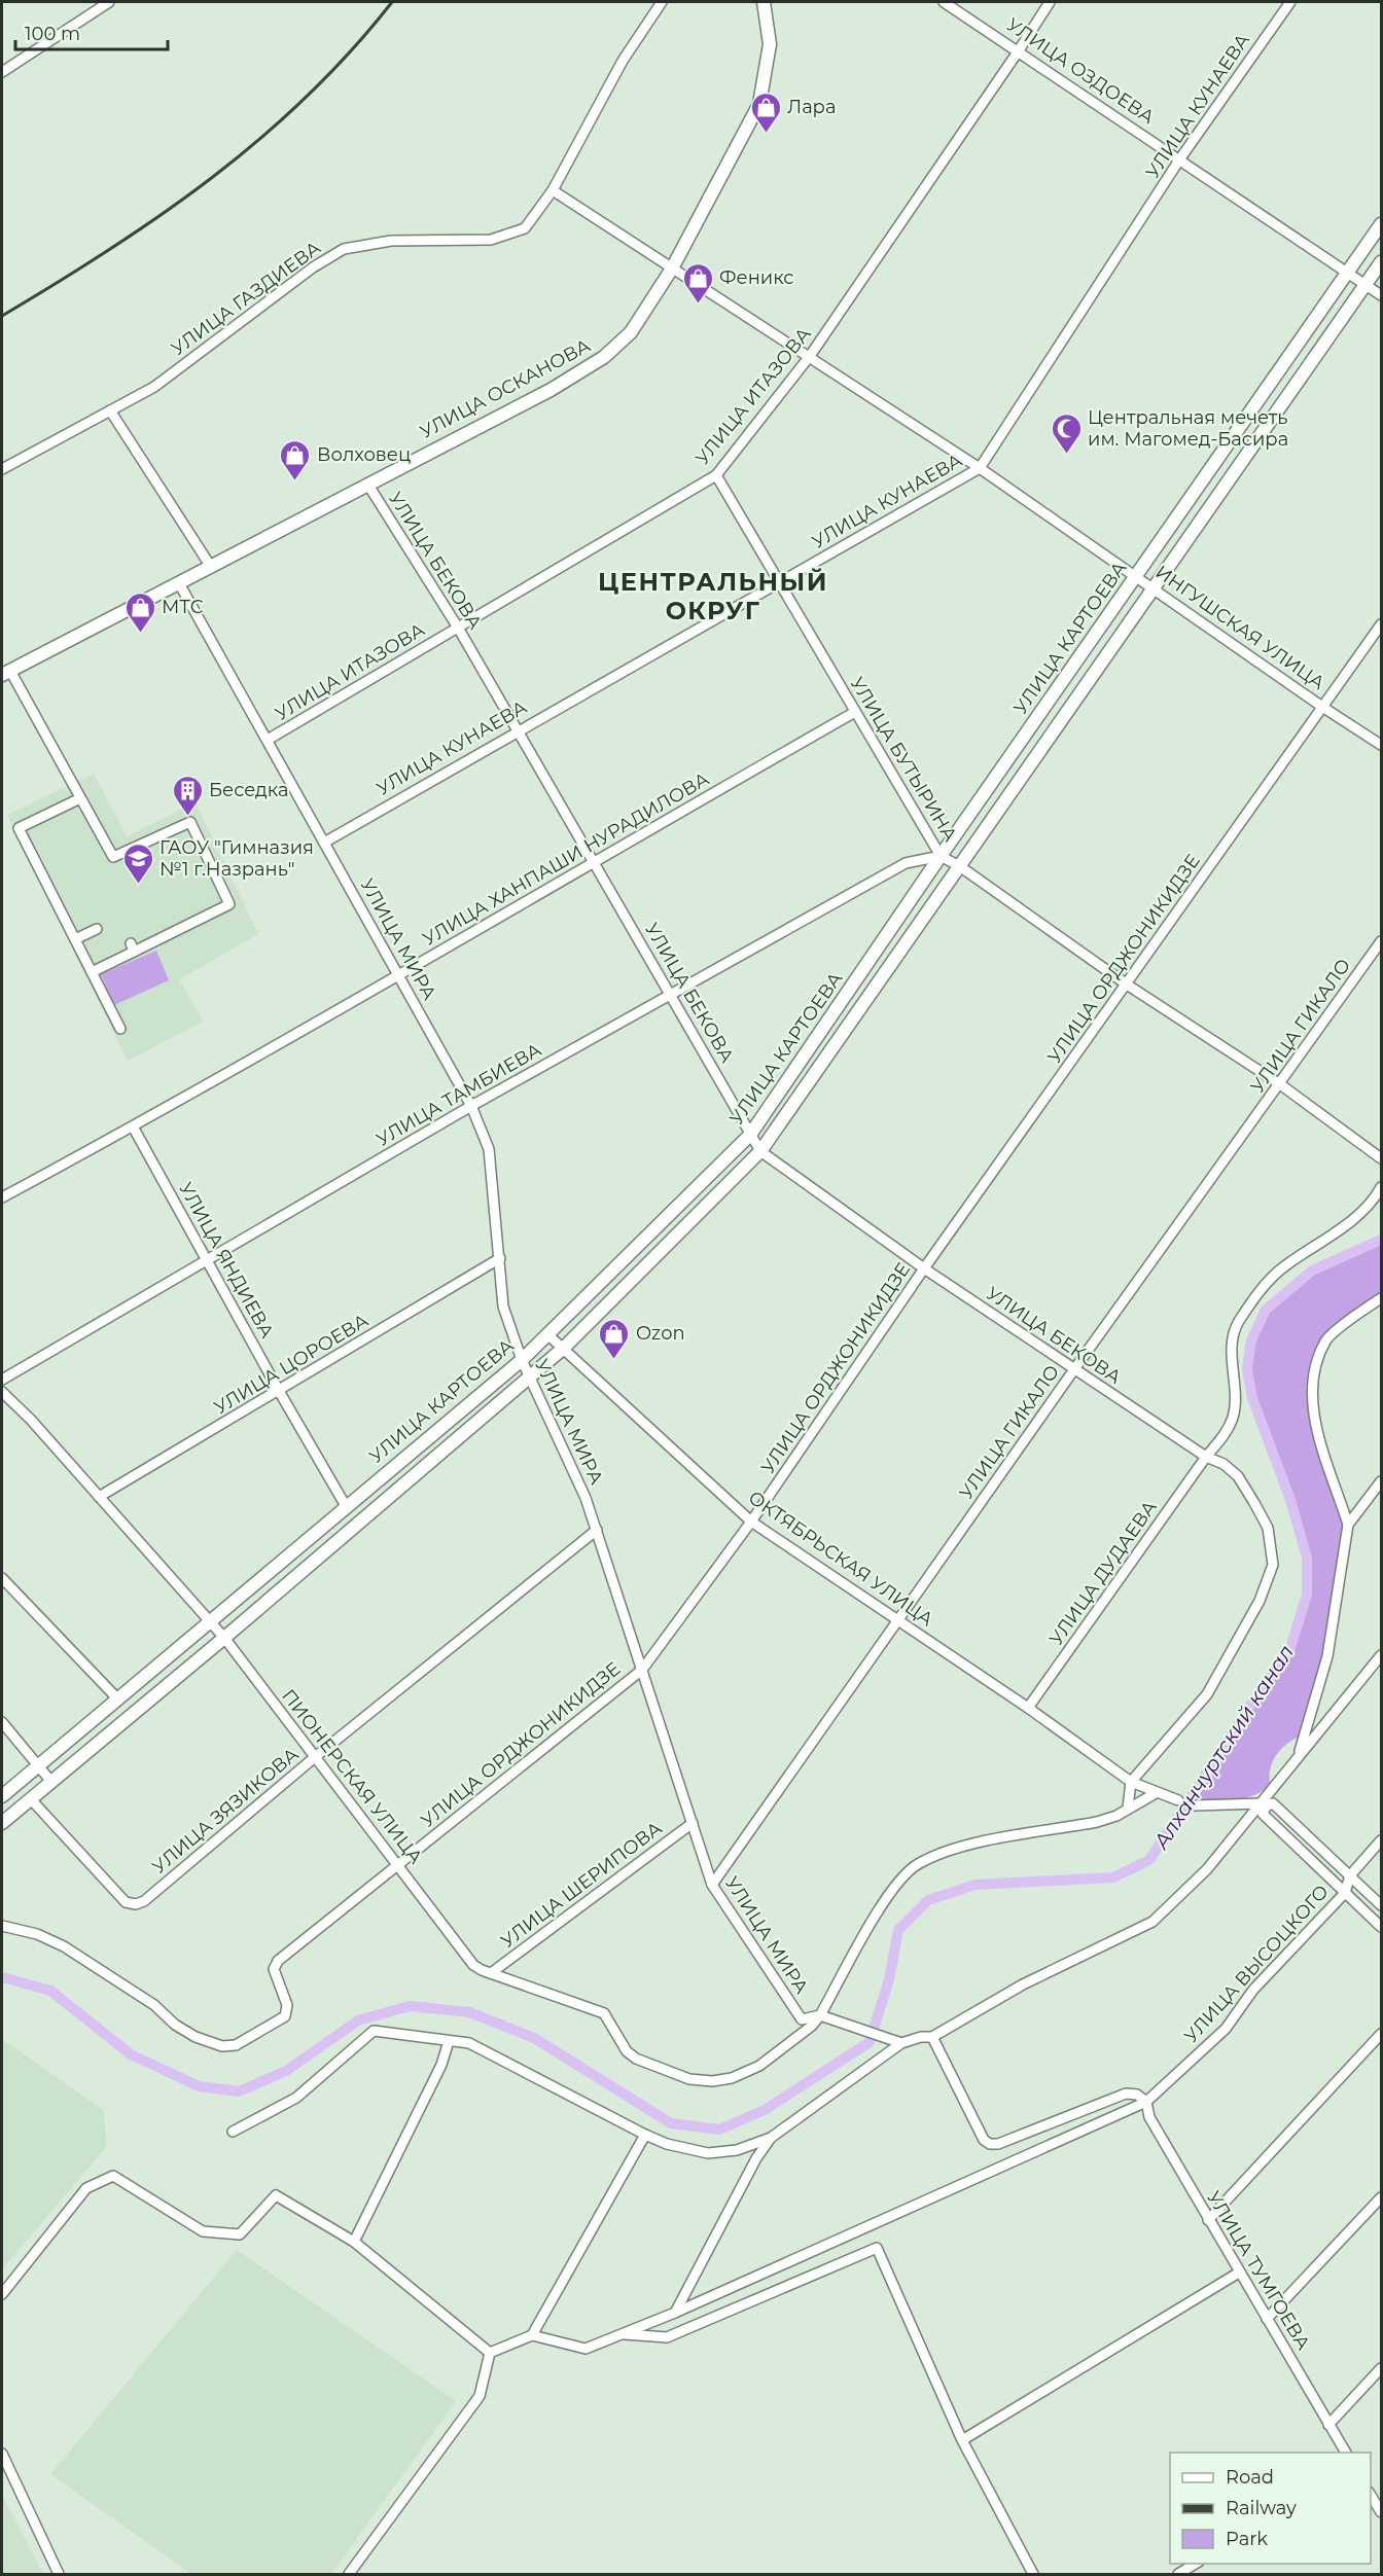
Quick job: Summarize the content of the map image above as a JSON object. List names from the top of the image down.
{
  "streets": {
    "main road": ["УЛИЦА ОСКАНОВА", "УЛИЦА КАРТОЕВА"],
    "street": [
      "УЛИЦА ОЗДОЕВА",
      "УЛИЦА КУНАЕВА",
      "УЛИЦА ГАЗДИЕВА",
      "УЛИЦА ИТАЗОВА",
      "УЛИЦА БЕКОВА",
      "ИНГУШСКАЯ УЛИЦА",
      "УЛИЦА БУТЫРИНА",
      "УЛИЦА ХАНПАШИ НУРАДИЛОВА",
      "УЛИЦА МИРА",
      "УЛИЦА ОРДЖОНИКИДЗЕ",
      "УЛИЦА ГИКАЛО",
      "УЛИЦА ТАМБИЕВА",
      "УЛИЦА ЯНДИЕВА",
      "УЛИЦА ЦОРОЕВА",
      "ОКТЯБРЬСКАЯ УЛИЦА",
      "УЛИЦА ДУДАЕВА",
      "ПИОНЕРСКАЯ УЛИЦА",
      "УЛИЦА ЗЯЗИКОВА",
      "УЛИЦА ШЕРИПОВА",
      "УЛИЦА ВЫСОЦКОГО",
      "УЛИЦА ТУМГОЕВА"
    ]
  },
  "crossings": [
    ["УЛИЦА ОЗДОЕВА", "УЛИЦА КУНАЕВА"],
    ["УЛИЦА ОЗДОЕВА", "УЛИЦА ИТАЗОВА"],
    ["УЛИЦА ОЗДОЕВА", "УЛИЦА КАРТОЕВА"],
    ["УЛИЦА КУНАЕВА", "УЛИЦА БЕКОВА"],
    ["УЛИЦА КУНАЕВА", "ИНГУШСКАЯ УЛИЦА"],
    ["УЛИЦА КУНАЕВА", "УЛИЦА БУТЫРИНА"],
    ["УЛИЦА КУНАЕВА", "УЛИЦА МИРА"],
    ["УЛИЦА ГАЗДИЕВА", "ИНГУШСКАЯ УЛИЦА"],
    ["УЛИЦА ОСКАНОВА", "УЛИЦА БЕКОВА"],
    ["УЛИЦА ОСКАНОВА", "ИНГУШСКАЯ УЛИЦА"],
    ["УЛИЦА ОСКАНОВА", "УЛИЦА МИРА"],
    ["УЛИЦА ИТАЗОВА", "УЛИЦА БЕКОВА"],
    ["УЛИЦА ИТАЗОВА", "ИНГУШСКАЯ УЛИЦА"],
    ["УЛИЦА ИТАЗОВА", "УЛИЦА БУТЫРИНА"],
    ["УЛИЦА ИТАЗОВА", "УЛИЦА МИРА"],
    ["УЛИЦА БЕКОВА", "УЛИЦА КАРТОЕВА"],
    ["УЛИЦА БЕКОВА", "УЛИЦА ХАНПАШИ НУРАДИЛОВА"],
    ["УЛИЦА БЕКОВА", "УЛИЦА ОРДЖОНИКИДЗЕ"],
    ["УЛИЦА БЕКОВА", "УЛИЦА ГИКАЛО"],
    ["УЛИЦА БЕКОВА", "УЛИЦА ТАМБИЕВА"],
    ["УЛИЦА БЕКОВА", "ОКТЯБРЬСКАЯ УЛИЦА"],
    ["УЛИЦА БЕКОВА", "УЛИЦА ДУДАЕВА"],
    ["ИНГУШСКАЯ УЛИЦА", "УЛИЦА КАРТОЕВА"],
    ["ИНГУШСКАЯ УЛИЦА", "УЛИЦА ОРДЖОНИКИДЗЕ"],
    ["УЛИЦА КАРТОЕВА", "УЛИЦА БУТЫРИНА"],
    ["УЛИЦА КАРТОЕВА", "УЛИЦА МИРА"],
    ["УЛИЦА КАРТОЕВА", "УЛИЦА ТАМБИЕВА"],
    ["УЛИЦА КАРТОЕВА", "УЛИЦА ЯНДИЕВА"],
    ["УЛИЦА КАРТОЕВА", "ОКТЯБРЬСКАЯ УЛИЦА"],
    ["УЛИЦА КАРТОЕВА", "ПИОНЕРСКАЯ УЛИЦА"],
    ["УЛИЦА КАРТОЕВА", "УЛИЦА ЗЯЗИКОВА"],
    ["УЛИЦА БУТЫРИНА", "УЛИЦА ХАНПАШИ НУРАДИЛОВА"],
    ["УЛИЦА БУТЫРИНА", "УЛИЦА ОРДЖОНИКИДЗЕ"],
    ["УЛИЦА БУТЫРИНА", "УЛИЦА ГИКАЛО"],
    ["УЛИЦА БУТЫРИНА", "УЛИЦА ТАМБИЕВА"],
    ["УЛИЦА ХАНПАШИ НУРАДИЛОВА", "УЛИЦА МИРА"],
    ["УЛИЦА ХАНПАШИ НУРАДИЛОВА", "УЛИЦА ЯНДИЕВА"],
    ["УЛИЦА МИРА", "УЛИЦА ОРДЖОНИКИДЗЕ"],
    ["УЛИЦА МИРА", "УЛИЦА ГИКАЛО"],
    ["УЛИЦА МИРА", "УЛИЦА ТАМБИЕВА"],
    ["УЛИЦА МИРА", "УЛИЦА ЦОРОЕВА"],
    ["УЛИЦА МИРА", "ПИОНЕРСКАЯ УЛИЦА"],
    ["УЛИЦА МИРА", "УЛИЦА ЗЯЗИКОВА"],
    ["УЛИЦА МИРА", "УЛИЦА ШЕРИПОВА"],
    ["УЛИЦА ОРДЖОНИКИДЗЕ", "ОКТЯБРЬСКАЯ УЛИЦА"],
    ["УЛИЦА ОРДЖОНИКИДЗЕ", "ПИОНЕРСКАЯ УЛИЦА"],
    ["УЛИЦА ГИКАЛО", "ОКТЯБРЬСКАЯ УЛИЦА"],
    ["УЛИЦА ТАМБИЕВА", "УЛИЦА ЯНДИЕВА"],
    ["УЛИЦА ЯНДИЕВА", "УЛИЦА ЦОРОЕВА"],
    ["УЛИЦА ЦОРОЕВА", "ПИОНЕРСКАЯ УЛИЦА"],
    ["ОКТЯБРЬСКАЯ УЛИЦА", "УЛИЦА ДУДАЕВА"],
    ["ПИОНЕРСКАЯ УЛИЦА", "УЛИЦА ЗЯЗИКОВА"],
    ["ПИОНЕРСКАЯ УЛИЦА", "УЛИЦА ШЕРИПОВА"],
    ["УЛИЦА ВЫСОЦКОГО", "УЛИЦА ТУМГОЕВА"]
  ],
  "districts": ["ЦЕНТРАЛЬНЫЙ ОКРУГ"],
  "water": ["Алханчуртский канал"],
  "places": {
    "shop": [
      "Лара",
      "Феникс",
      "Волховец",
      "МТС",
      "Ozon"
    ],
    "mosque": ["Центральная мечеть им. Магомед-Басира"],
    "building": ["Беседка"],
    "school or university": ["ГАОУ \"Гимназия №1 г.Назрань\""]
  },
  "legend": ["Road", "Railway", "Park"],
  "scale_bar": "100 m"
}
